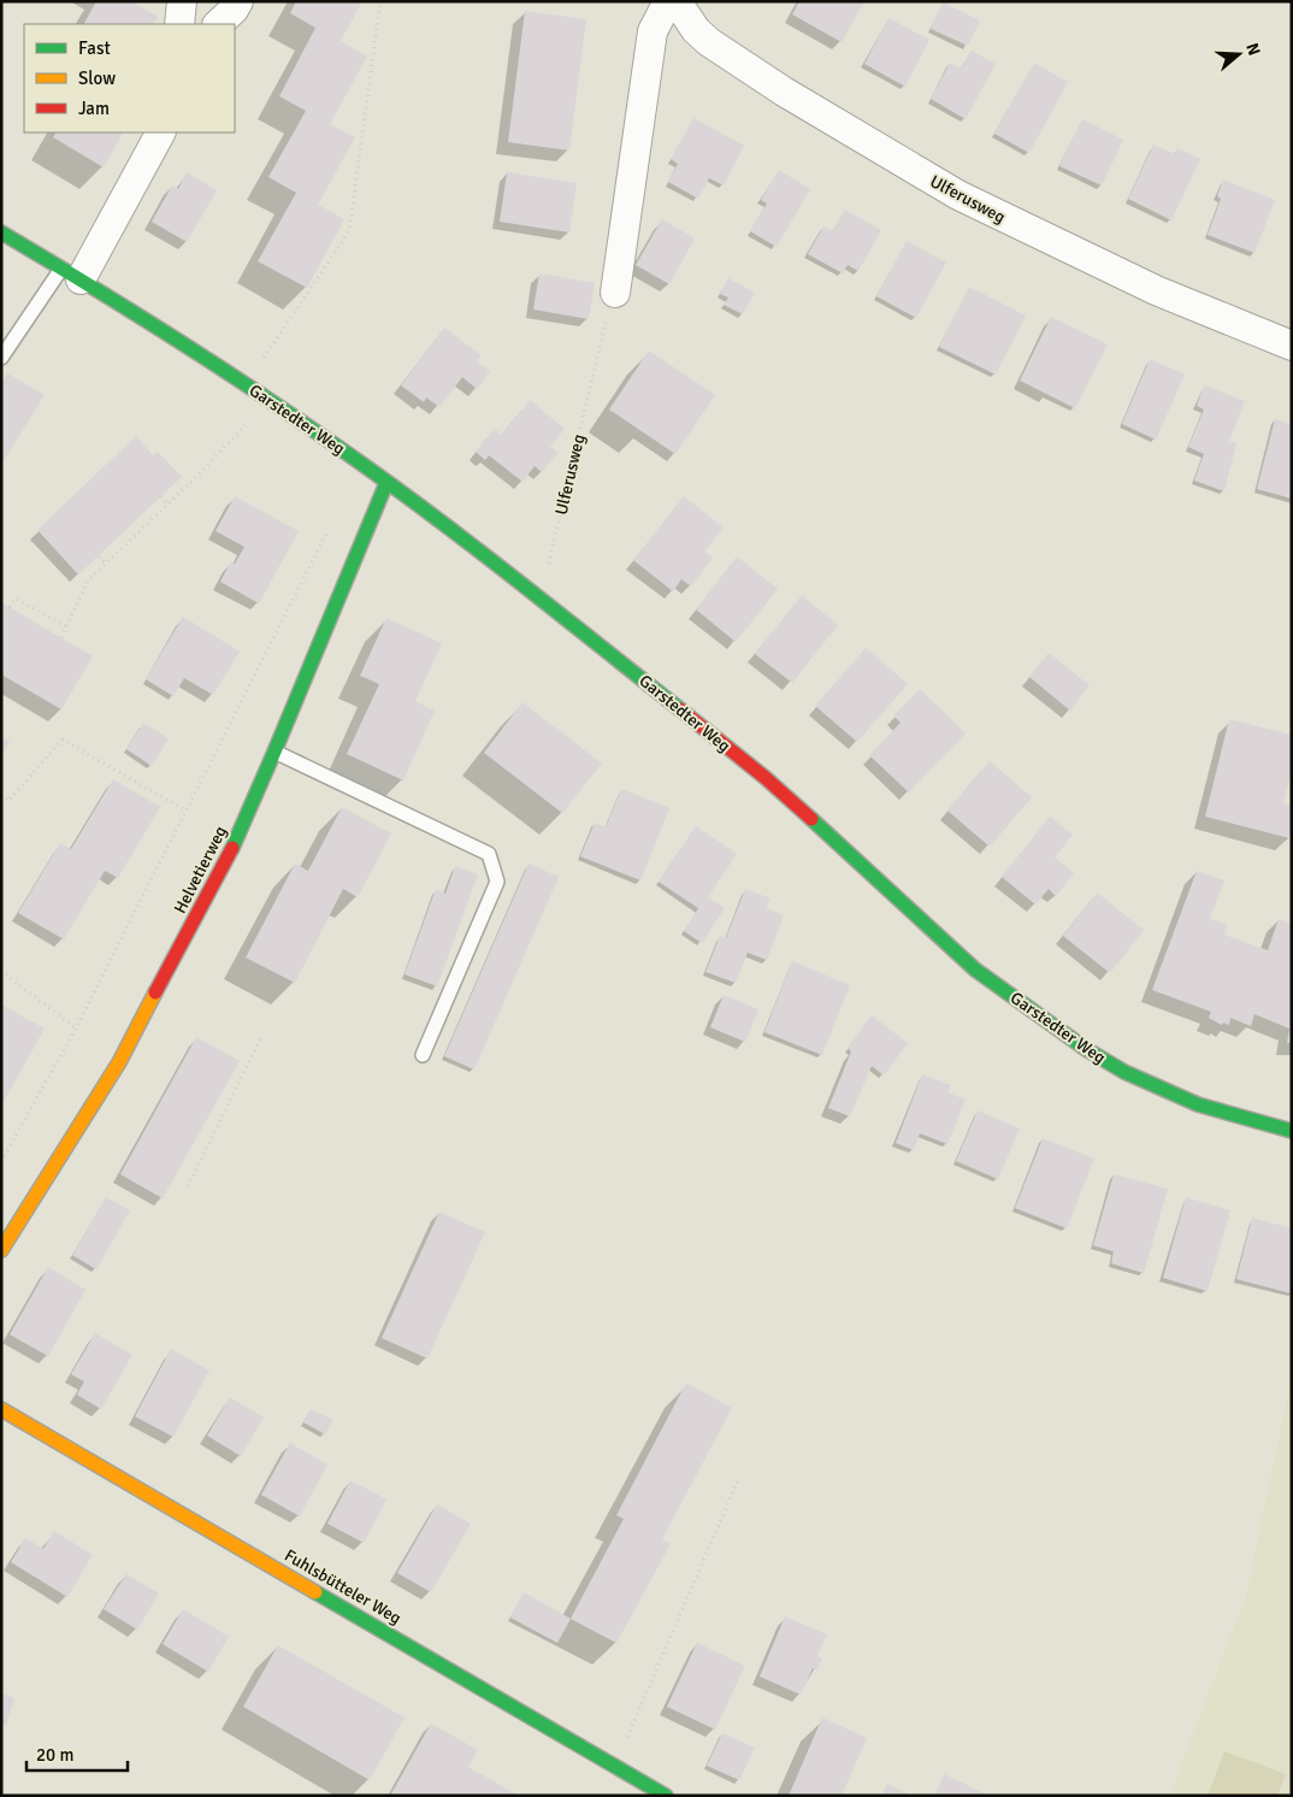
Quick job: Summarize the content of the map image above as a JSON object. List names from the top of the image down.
{
  "streets": {
    "street": [
      "Ulferusweg",
      "Garstedter Weg",
      "Helvetierweg",
      "Fuhlsbütteler Weg"
    ]
  },
  "crossings": [
    ["Ulferusweg", "Garstedter Weg"],
    ["Garstedter Weg", "Helvetierweg"]
  ],
  "legend": ["Fast", "Slow", "Jam"],
  "scale_bar": "20 m",
  "north": "right"
}
